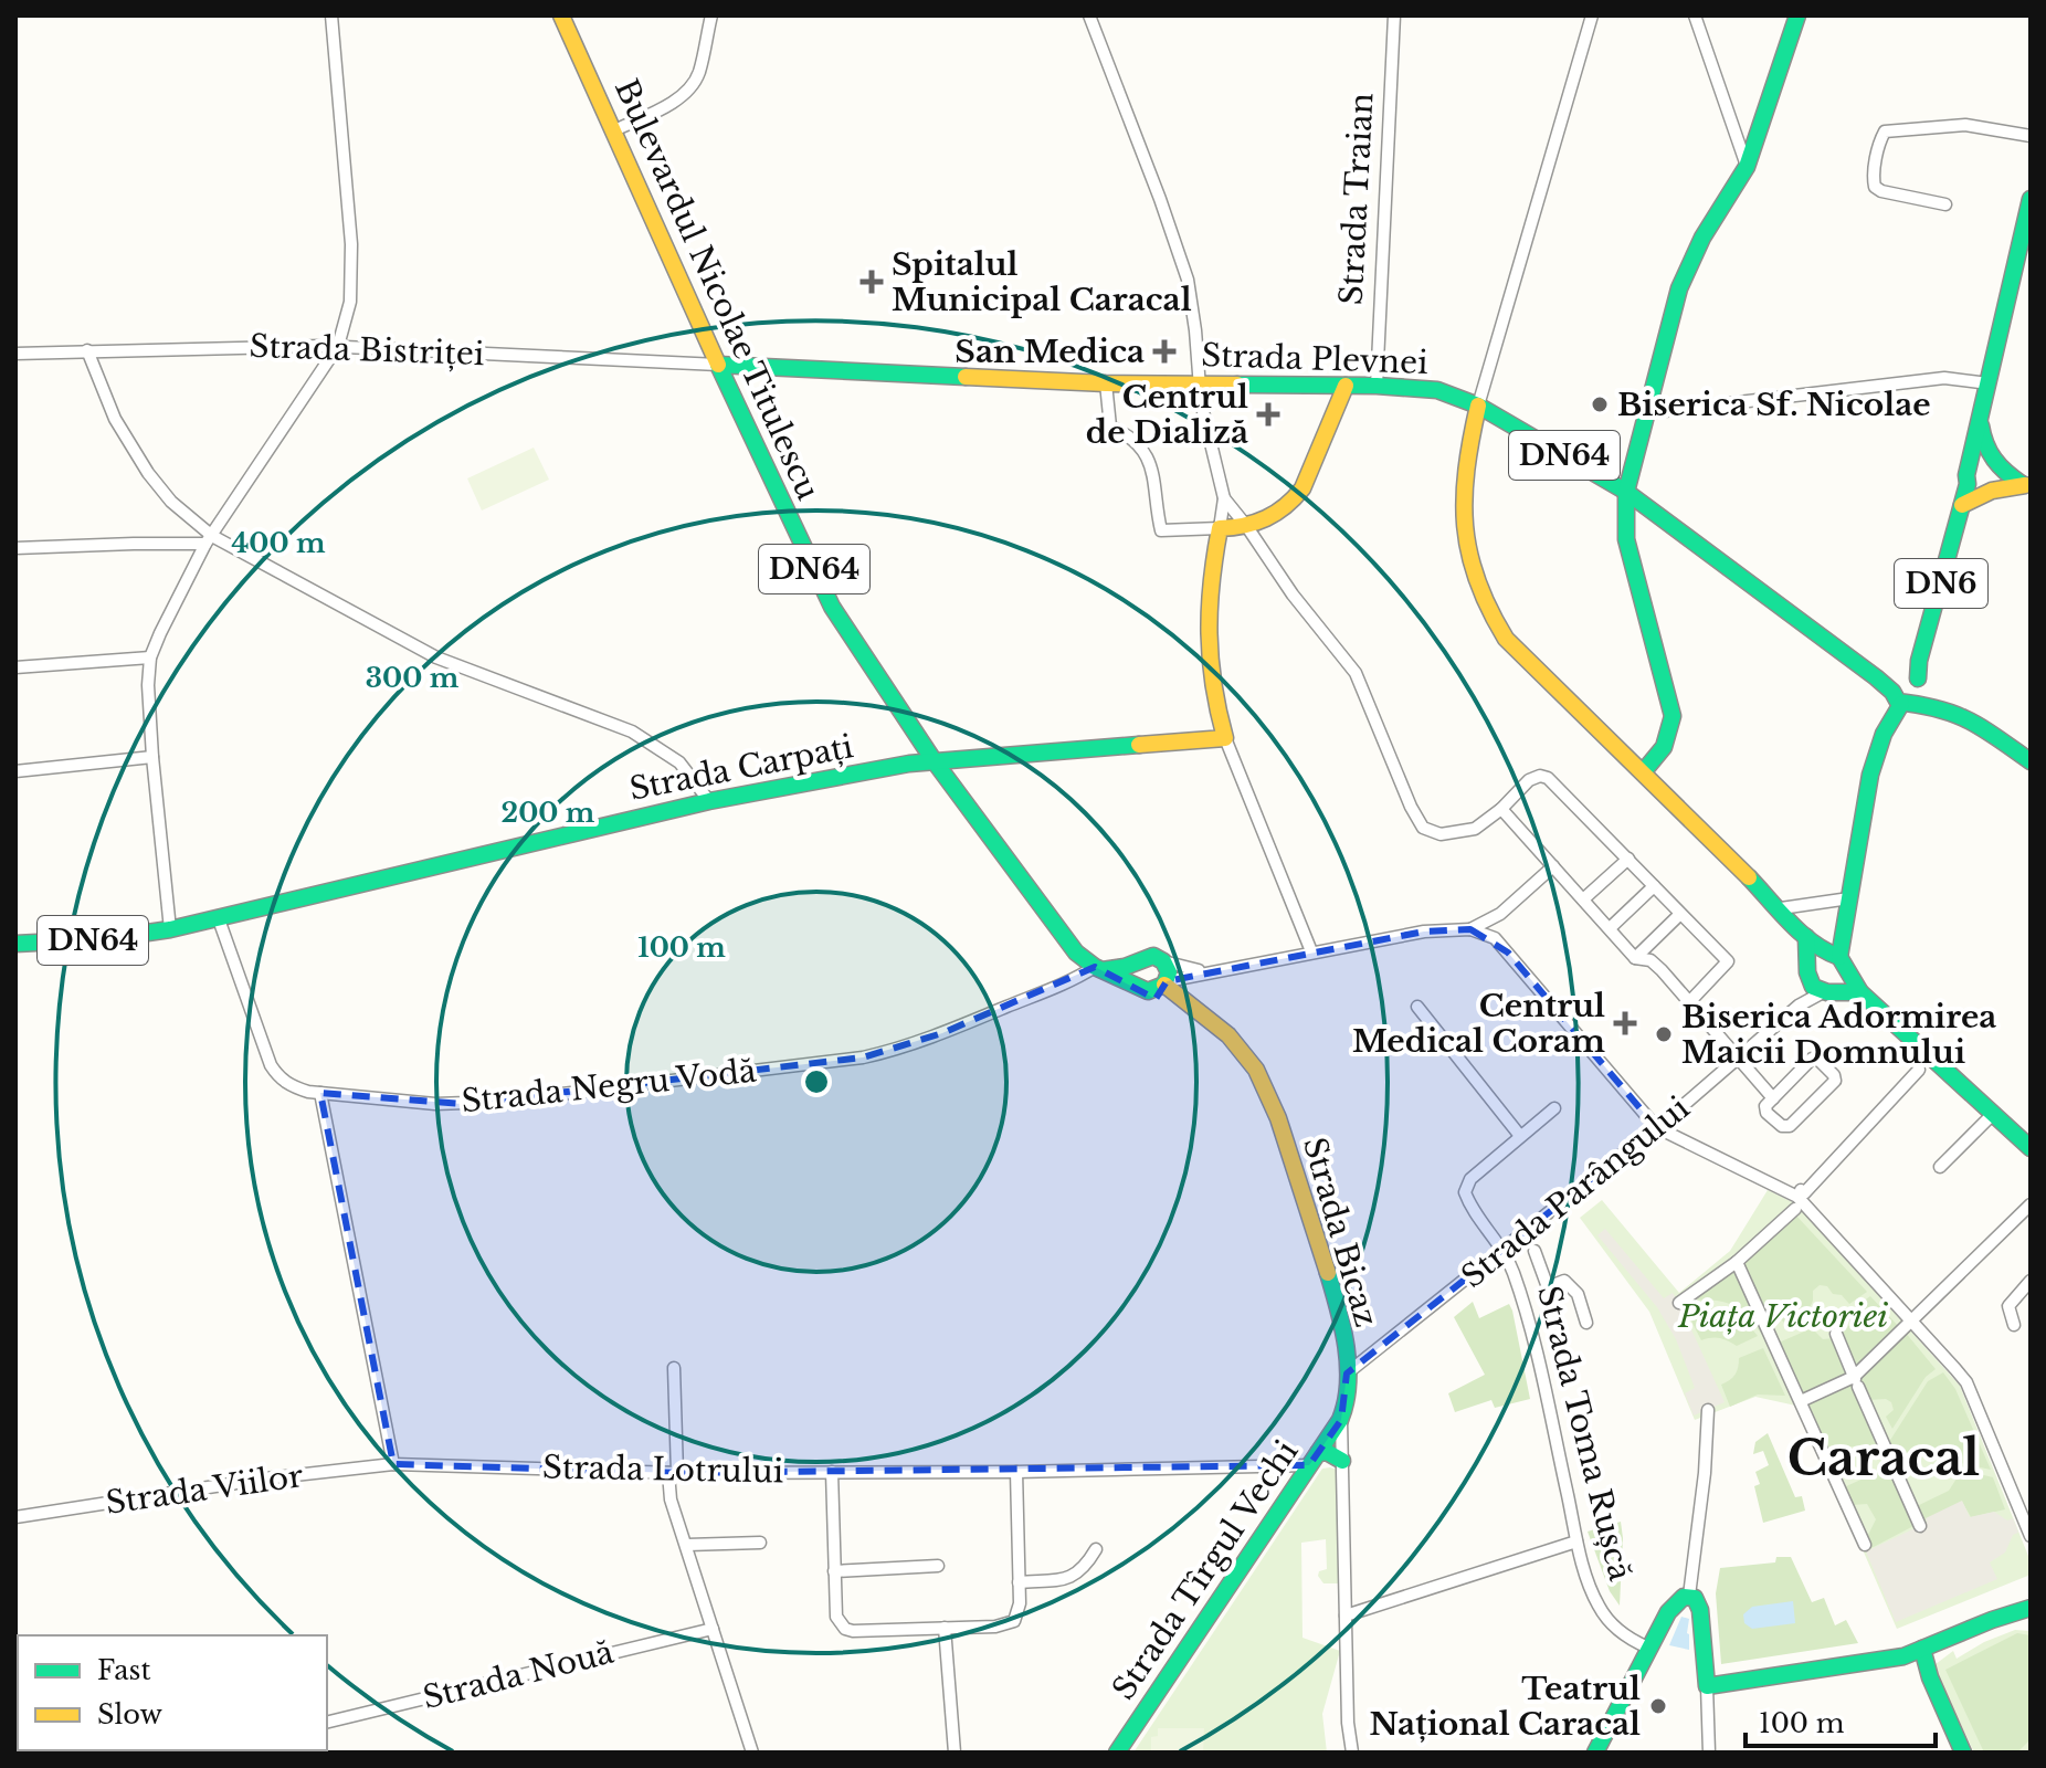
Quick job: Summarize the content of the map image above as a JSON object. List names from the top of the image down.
{
  "streets": {
    "main road": [
      "Bulevardul Nicolae Titulescu",
      "Strada Plevnei",
      "DN64",
      "DN6",
      "Strada Carpați",
      "Strada Bicaz",
      "Strada Tîrgul Vechi"
    ],
    "street": [
      "Strada Traian",
      "Strada Bistriței",
      "Strada Negru Vodă",
      "Strada Parângului",
      "Strada Toma Rușcă",
      "Strada Lotrului",
      "Strada Viilor",
      "Strada Nouă"
    ]
  },
  "crossings": [
    ["Strada Traian", "Strada Plevnei"],
    ["Bulevardul Nicolae Titulescu", "Strada Bistriței"],
    ["Bulevardul Nicolae Titulescu", "Strada Plevnei"],
    ["Bulevardul Nicolae Titulescu", "Strada Carpați"],
    ["Bulevardul Nicolae Titulescu", "Strada Negru Vodă"],
    ["Bulevardul Nicolae Titulescu", "Strada Bicaz"],
    ["Strada Bistriței", "Strada Plevnei"],
    ["Strada Plevnei", "DN6"],
    ["DN6", "Strada Parângului"],
    ["Strada Carpați", "Strada Negru Vodă"],
    ["Strada Parângului", "Strada Bicaz"],
    ["Strada Parângului", "Strada Toma Rușcă"],
    ["Strada Bicaz", "Strada Tîrgul Vechi"],
    ["Strada Lotrului", "Strada Viilor"],
    ["Strada Lotrului", "Strada Tîrgul Vechi"]
  ],
  "districts": ["Caracal"],
  "parks": ["Piața Victoriei"],
  "places": {
    "health": [
      "Spitalul Municipal Caracal",
      "San Medica",
      "Centrul de Dializă",
      "Centrul Medical Coram"
    ],
    "other": ["Biserica Sf. Nicolae", "Biserica Adormirea Maicii Domnului", "Teatrul Național Caracal"]
  },
  "legend": ["Fast", "Slow"],
  "scale_bar": "100 m",
  "rings": [
    "400 m",
    "300 m",
    "200 m",
    "100 m"
  ]
}
